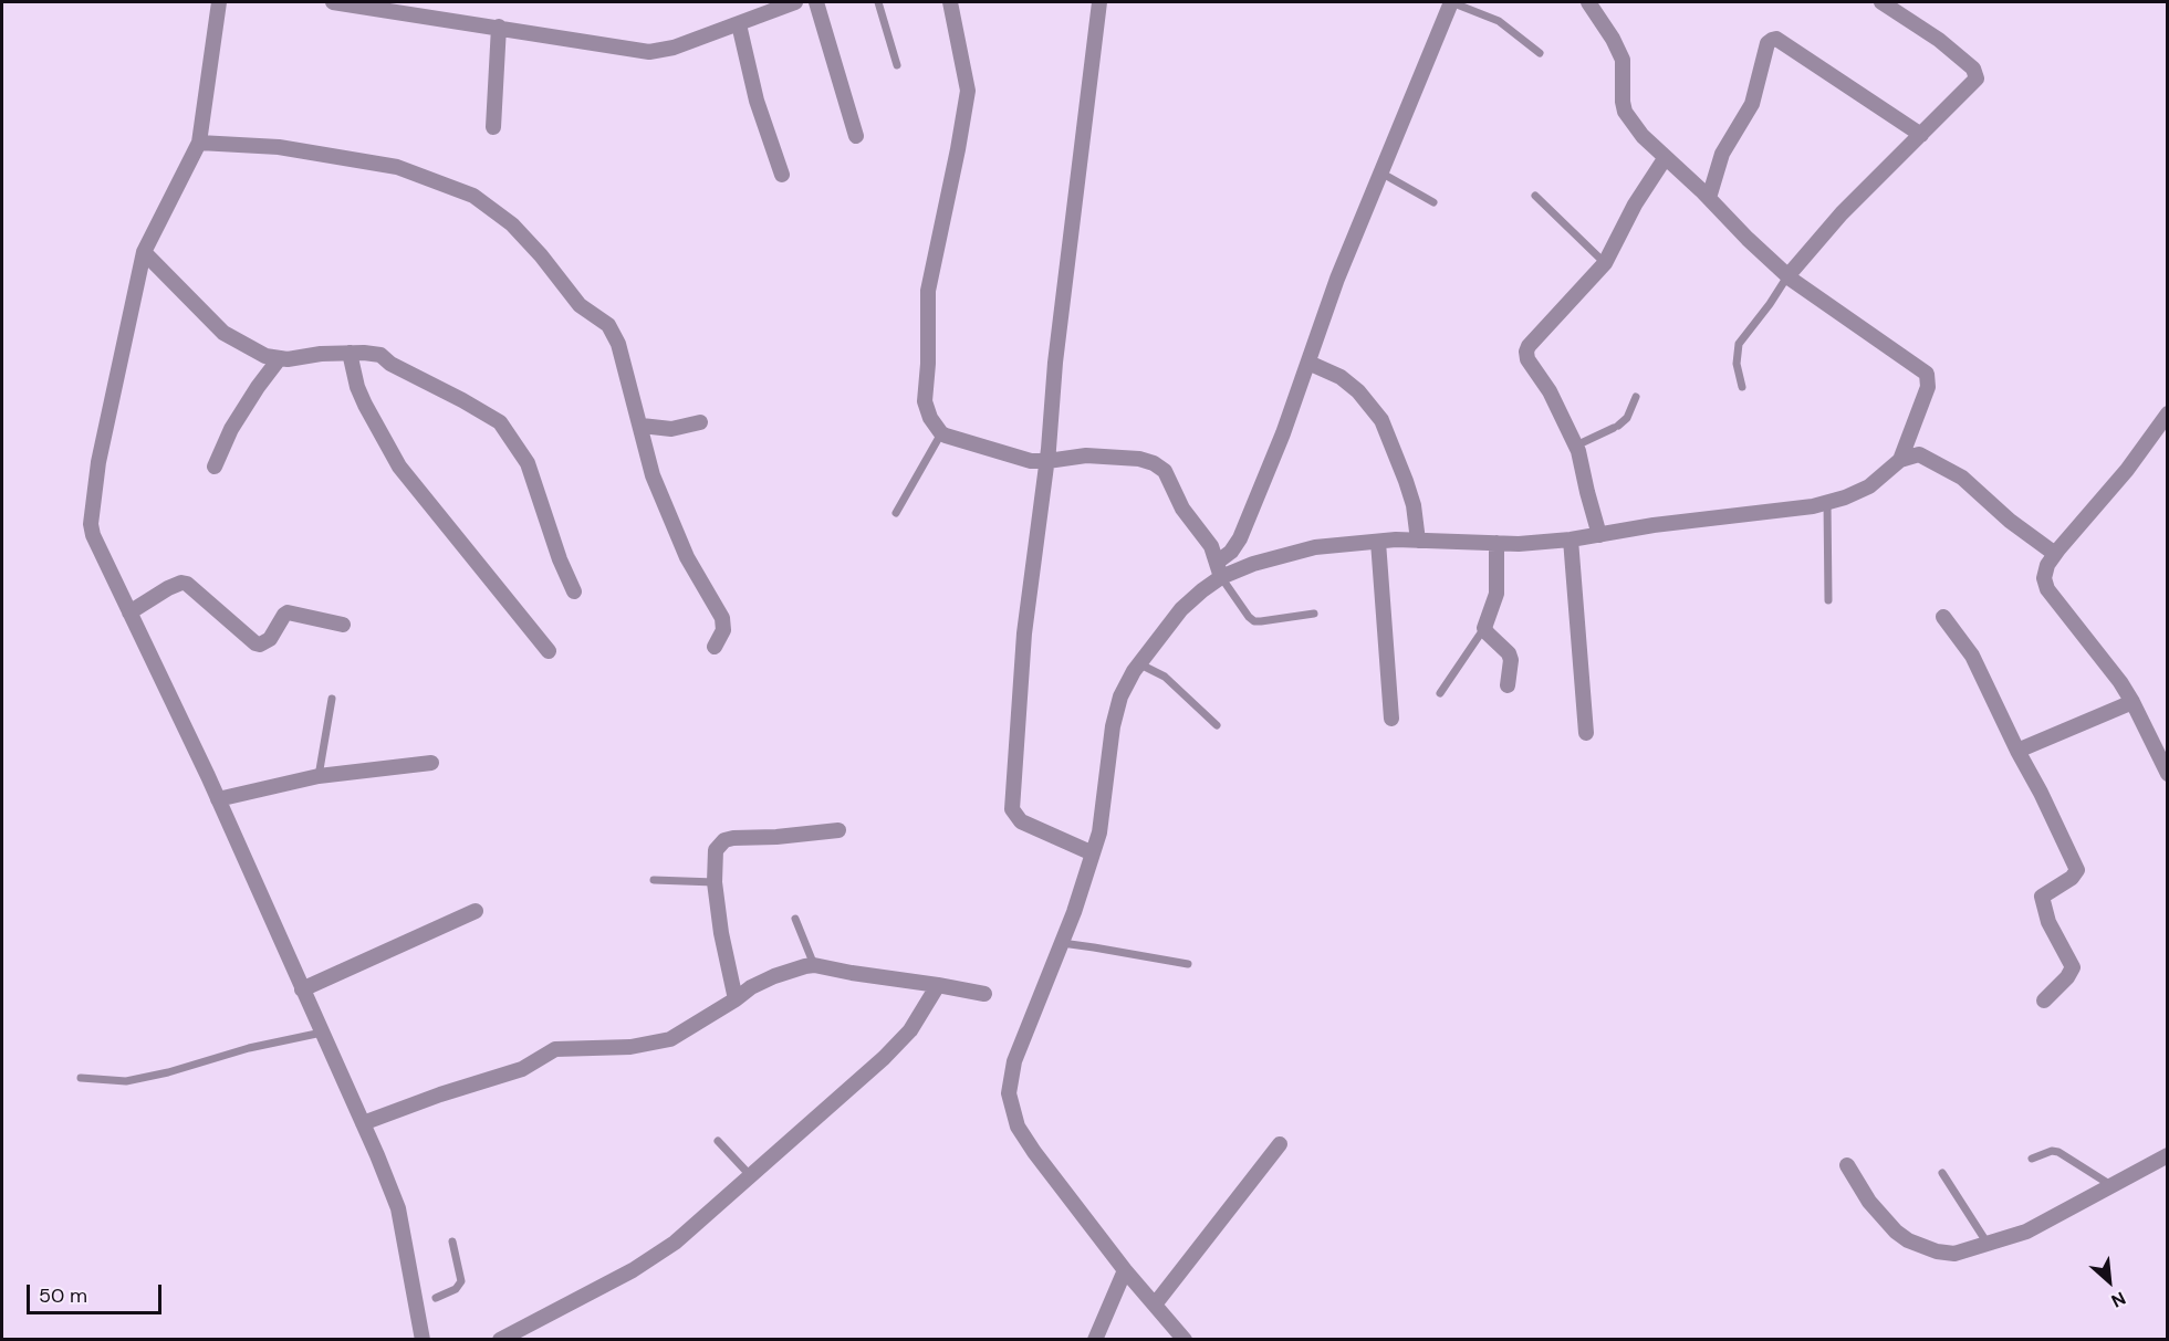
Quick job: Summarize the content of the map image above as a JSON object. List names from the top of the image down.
{
  "scale_bar": "50 m",
  "north": "bottom right"
}
